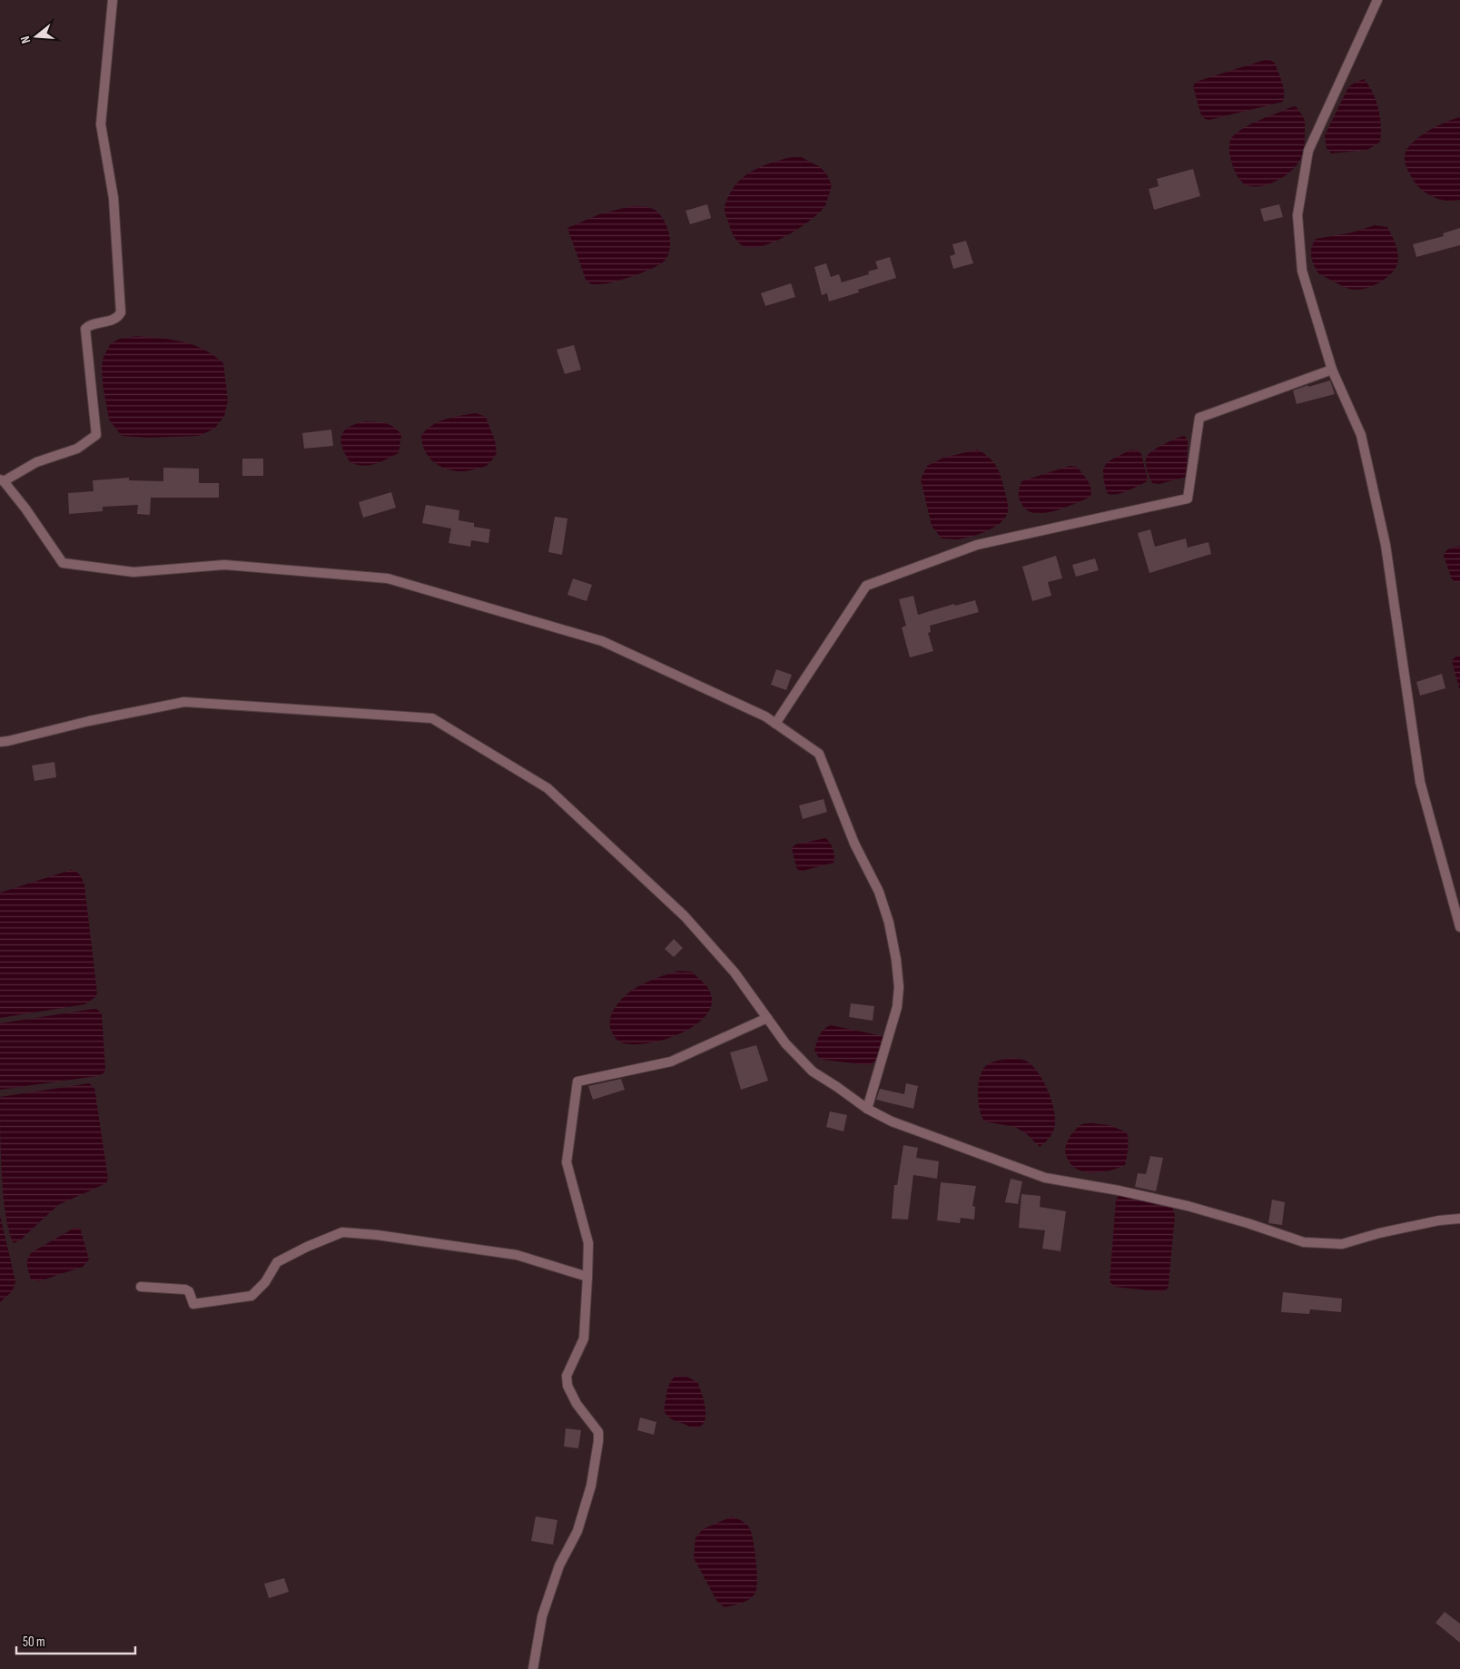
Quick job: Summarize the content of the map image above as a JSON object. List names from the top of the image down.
{
  "scale_bar": "50 m",
  "north": "left"
}
